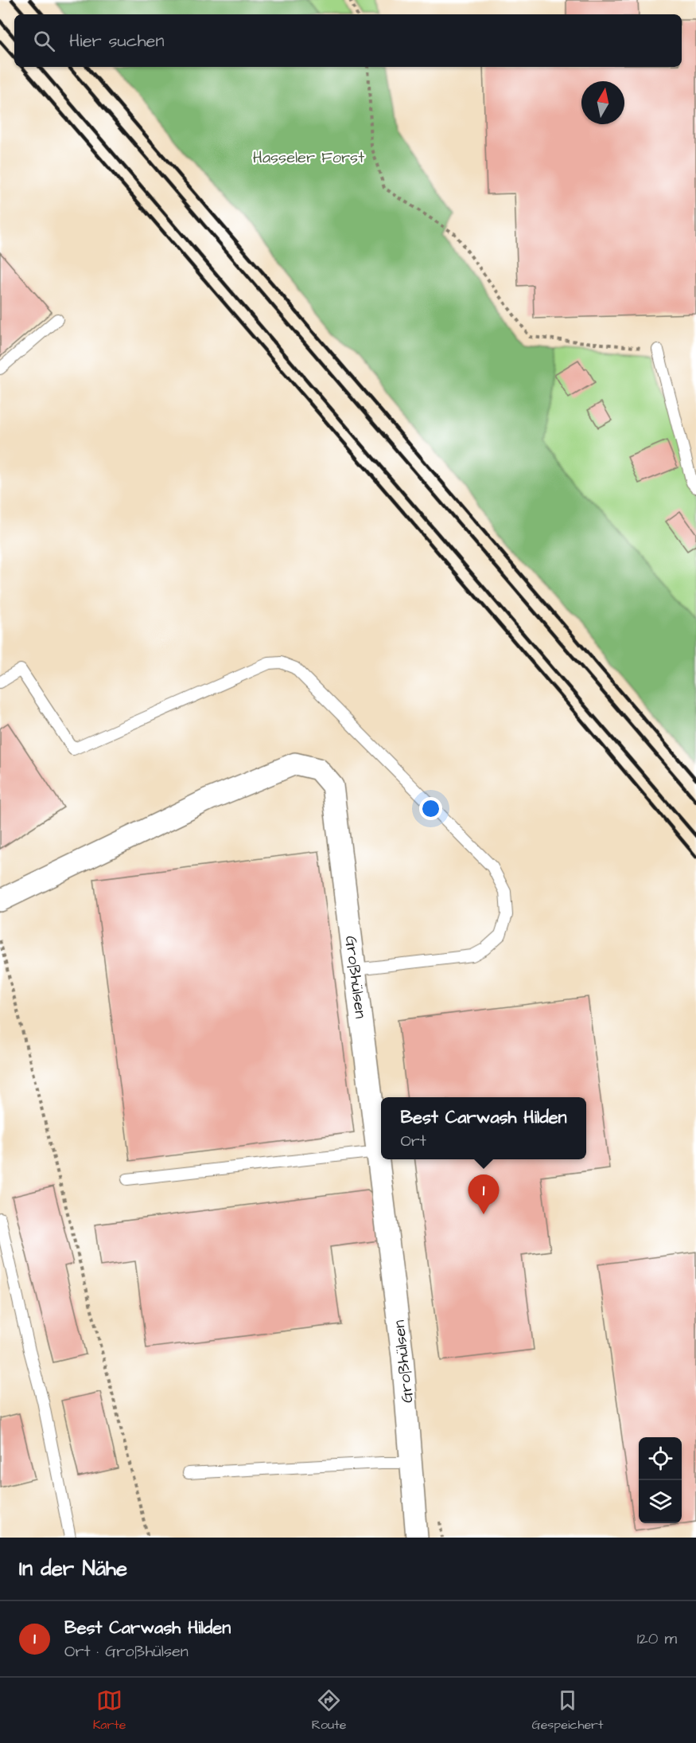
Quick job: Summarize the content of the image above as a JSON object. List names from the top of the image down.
{
  "streets": {
    "street": ["Großhülsen"]
  },
  "parks": ["Hasseler Forst"],
  "north": "top",
  "page": {
    "search": "Hier suchen",
    "popup": ["Best Carwash Hilden", "Ort"],
    "pins": "1",
    "heading": "In der Nähe",
    "list": [
      {
        "mark": "1",
        "name": "Best Carwash Hilden",
        "note": "Ort · Großhülsen",
        "value": "120 m"
      }
    ],
    "nav": ["Karte", "Route", "Gespeichert"]
  }
}
